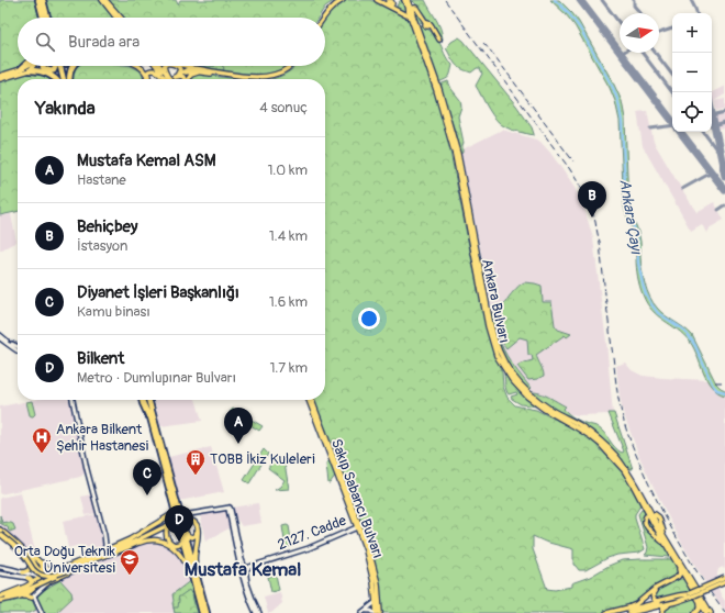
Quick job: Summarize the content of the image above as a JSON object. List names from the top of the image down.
{
  "streets": {
    "main road": ["Ankara Bulvarı", "Sakıp Sabancı Bulvarı"],
    "street": ["2127. Cadde"]
  },
  "crossings": [
    ["Sakıp Sabancı Bulvarı", "2127. Cadde"]
  ],
  "districts": ["Mustafa Kemal"],
  "water": ["Ankara Çayı"],
  "places": {
    "hospital": ["Ankara Bilkent Şehir Hastanesi"],
    "building": ["TOBB İkiz Kuleleri"],
    "school or university": ["Orta Doğu Teknik Üniversitesi"]
  },
  "north": "right",
  "page": {
    "map_buttons": ["+", "−"],
    "search": "Burada ara",
    "heading": ["Yakında", "4 sonuç"],
    "list": [
      {
        "mark": "A",
        "name": "Mustafa Kemal ASM",
        "note": "Hastane",
        "value": "1.0 km"
      },
      {
        "mark": "B",
        "name": "Behiçbey",
        "note": "İstasyon",
        "value": "1.4 km"
      },
      {
        "mark": "C",
        "name": "Diyanet İşleri Başkanlığı",
        "note": "Kamu binası",
        "value": "1.6 km"
      },
      {
        "mark": "D",
        "name": "Bilkent",
        "note": "Metro · Dumlupınar Bulvarı",
        "value": "1.7 km"
      }
    ],
    "pins": [
      "B",
      "A",
      "C",
      "D"
    ]
  }
}
